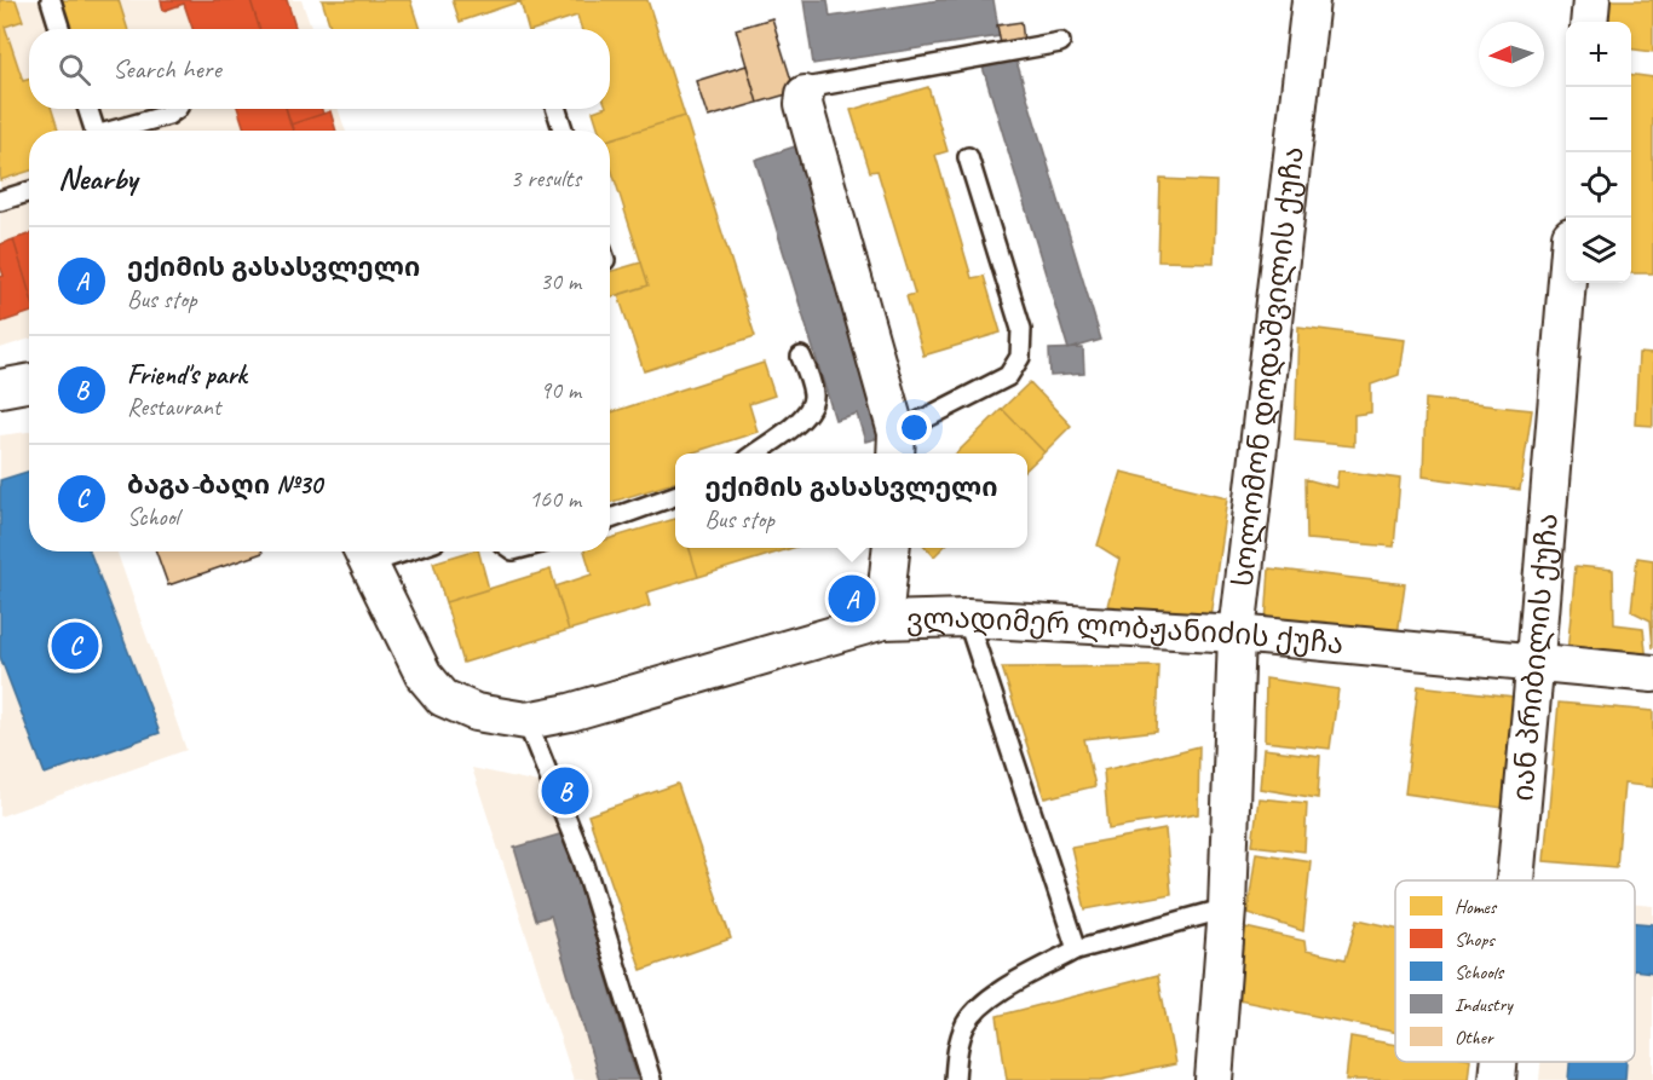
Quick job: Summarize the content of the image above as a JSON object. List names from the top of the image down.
{
  "streets": {
    "street": ["სოლომონ დოდაშვილის ქუჩა", "ვლადიმერ ლობჟანიძის ქუჩა", "იან პრიბილის ქუჩა"]
  },
  "crossings": [
    ["სოლომონ დოდაშვილის ქუჩა", "ვლადიმერ ლობჟანიძის ქუჩა"],
    ["ვლადიმერ ლობჟანიძის ქუჩა", "იან პრიბილის ქუჩა"]
  ],
  "legend": [
    "Homes",
    "Shops",
    "Schools",
    "Industry",
    "Other"
  ],
  "north": "left",
  "page": {
    "map_buttons": ["+", "−"],
    "search": "Search here",
    "heading": ["Nearby", "3 results"],
    "list": [
      {
        "mark": "A",
        "name": "ექიმის გასასვლელი",
        "note": "Bus stop",
        "value": "30 m"
      },
      {
        "mark": "B",
        "name": "Friend's park",
        "note": "Restaurant",
        "value": "90 m"
      },
      {
        "mark": "C",
        "name": "ბაგა-ბაღი №30",
        "note": "School",
        "value": "160 m"
      }
    ],
    "popup": ["ექიმის გასასვლელი", "Bus stop"],
    "pins": ["A", "C", "B"]
  }
}
